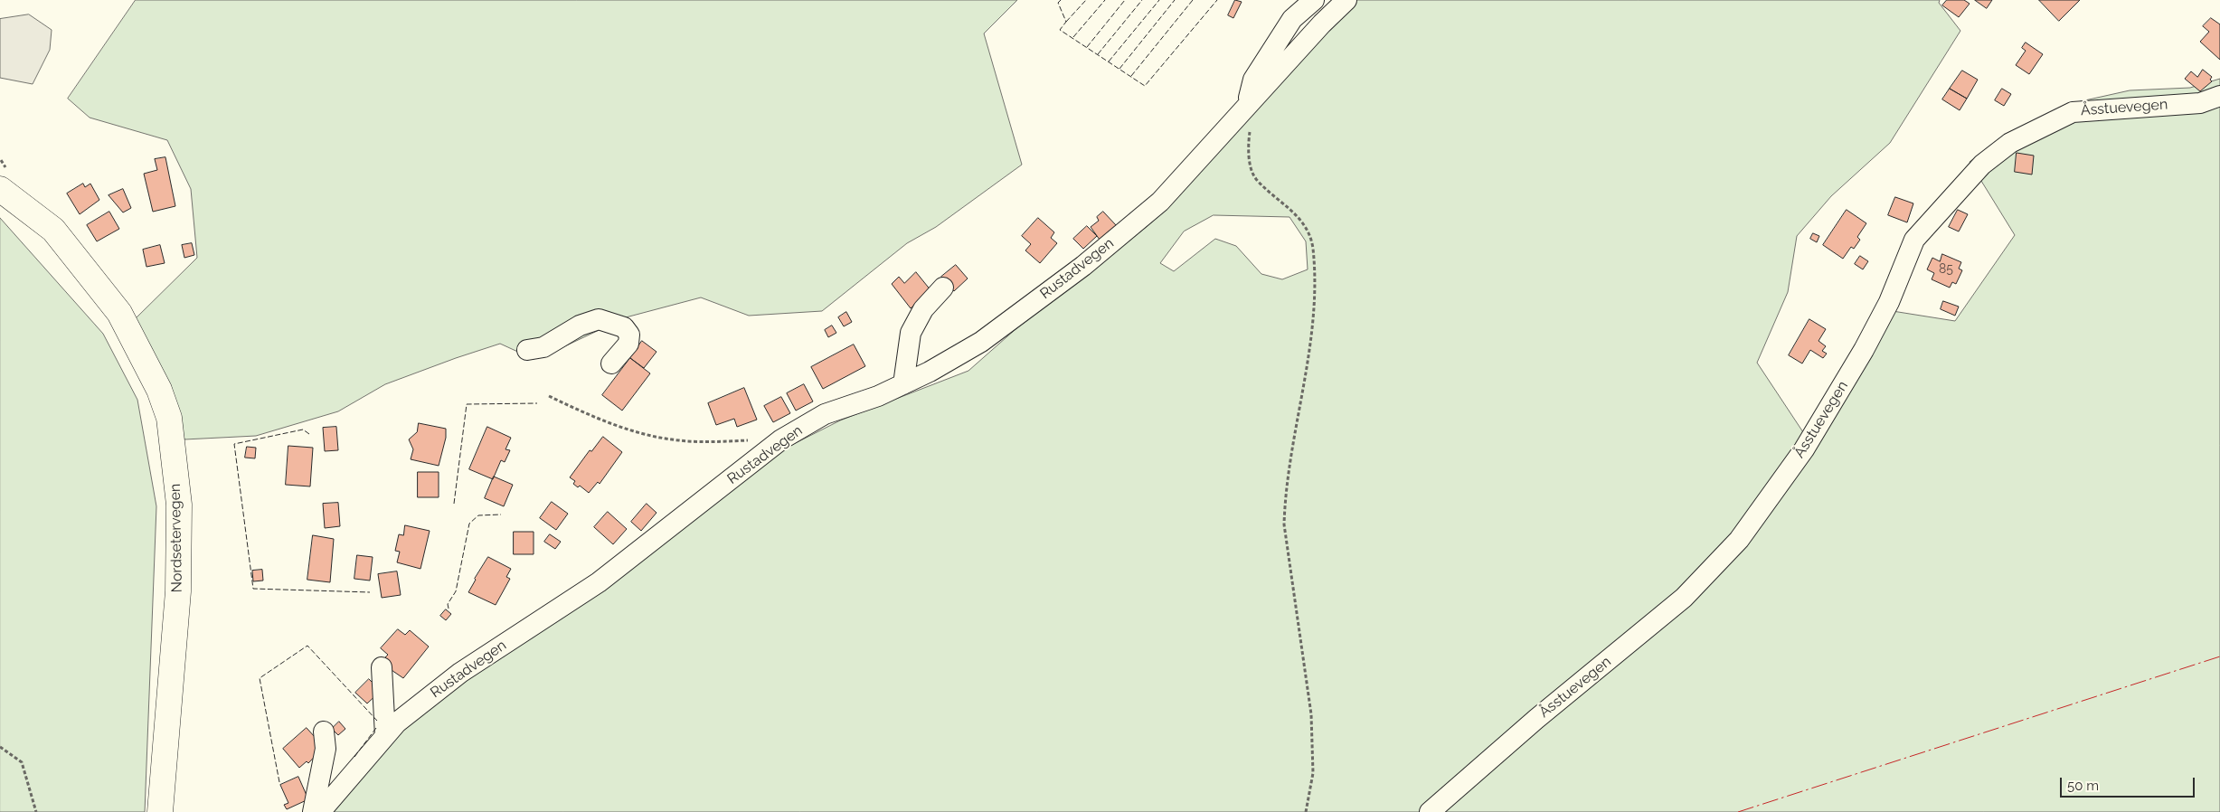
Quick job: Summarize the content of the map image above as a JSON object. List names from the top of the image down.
{
  "streets": {
    "main road": ["Nordsetervegen"],
    "street": ["Åsstuevegen", "Rustadvegen"]
  },
  "house_numbers": ["85"],
  "scale_bar": "50 m"
}
